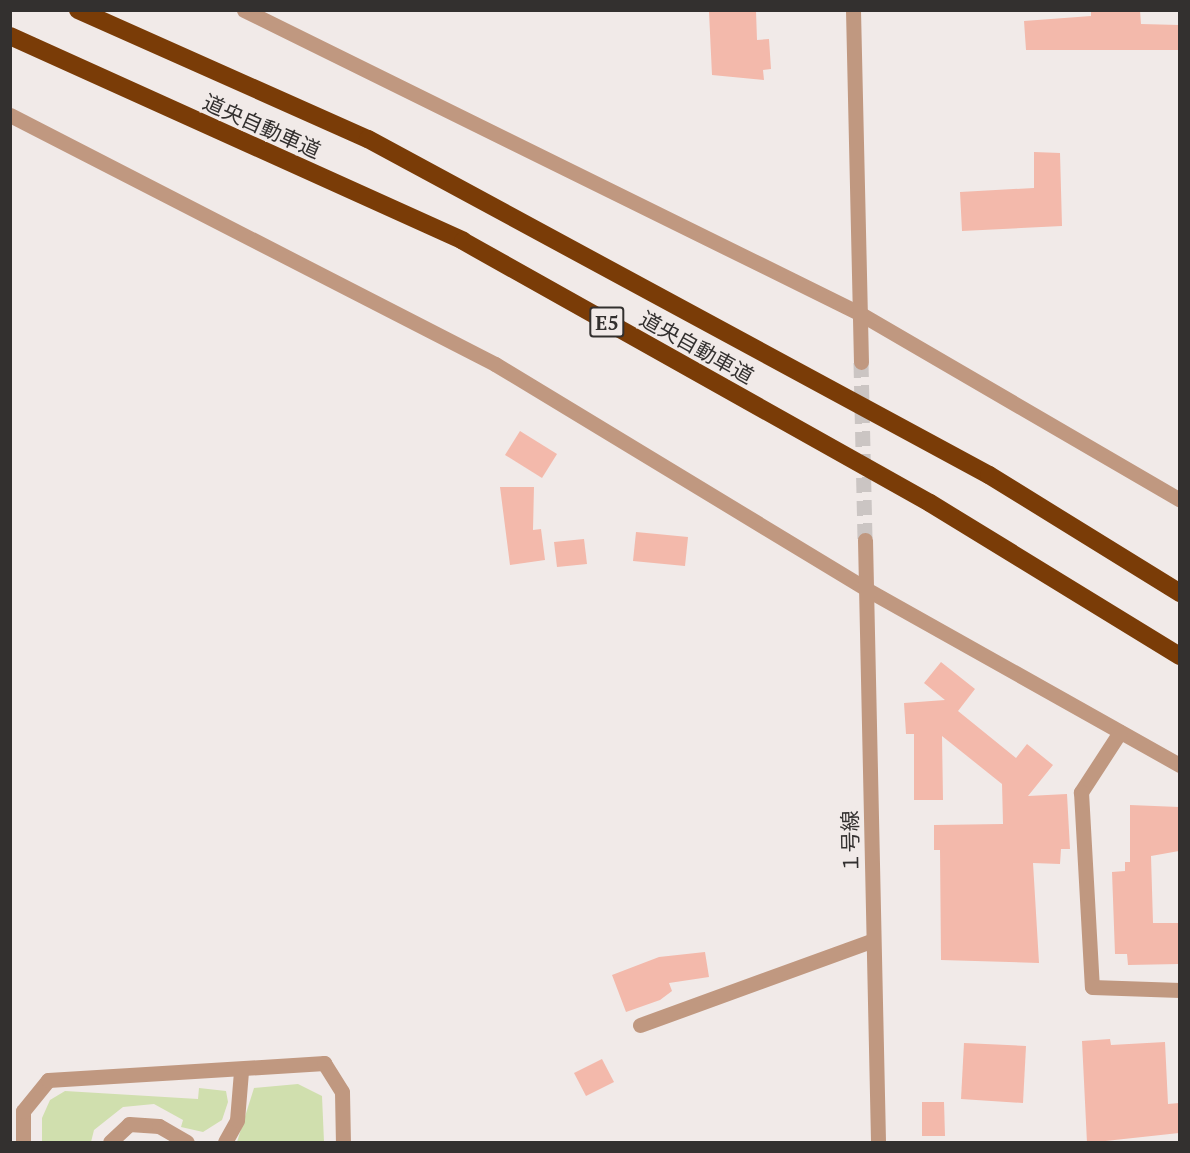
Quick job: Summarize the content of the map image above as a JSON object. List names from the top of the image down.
{
  "streets": {
    "highway": ["道央自動車道", "E5"],
    "street": ["１号線"]
  }
}
